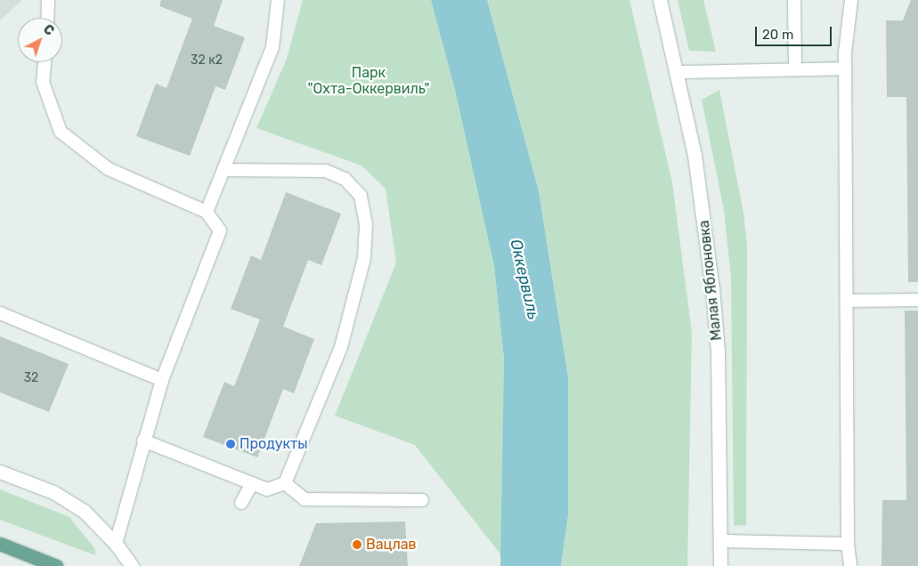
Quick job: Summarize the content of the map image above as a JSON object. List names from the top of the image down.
{
  "streets": {
    "street": ["Малая Яблоновка"]
  },
  "water": ["Оккервиль"],
  "parks": ["Парк \"Охта-Оккервиль\""],
  "places": ["Продукты", "Вацлав"],
  "house_numbers": ["32 к2", "32"],
  "scale_bar": "20 m",
  "north": "top right"
}
